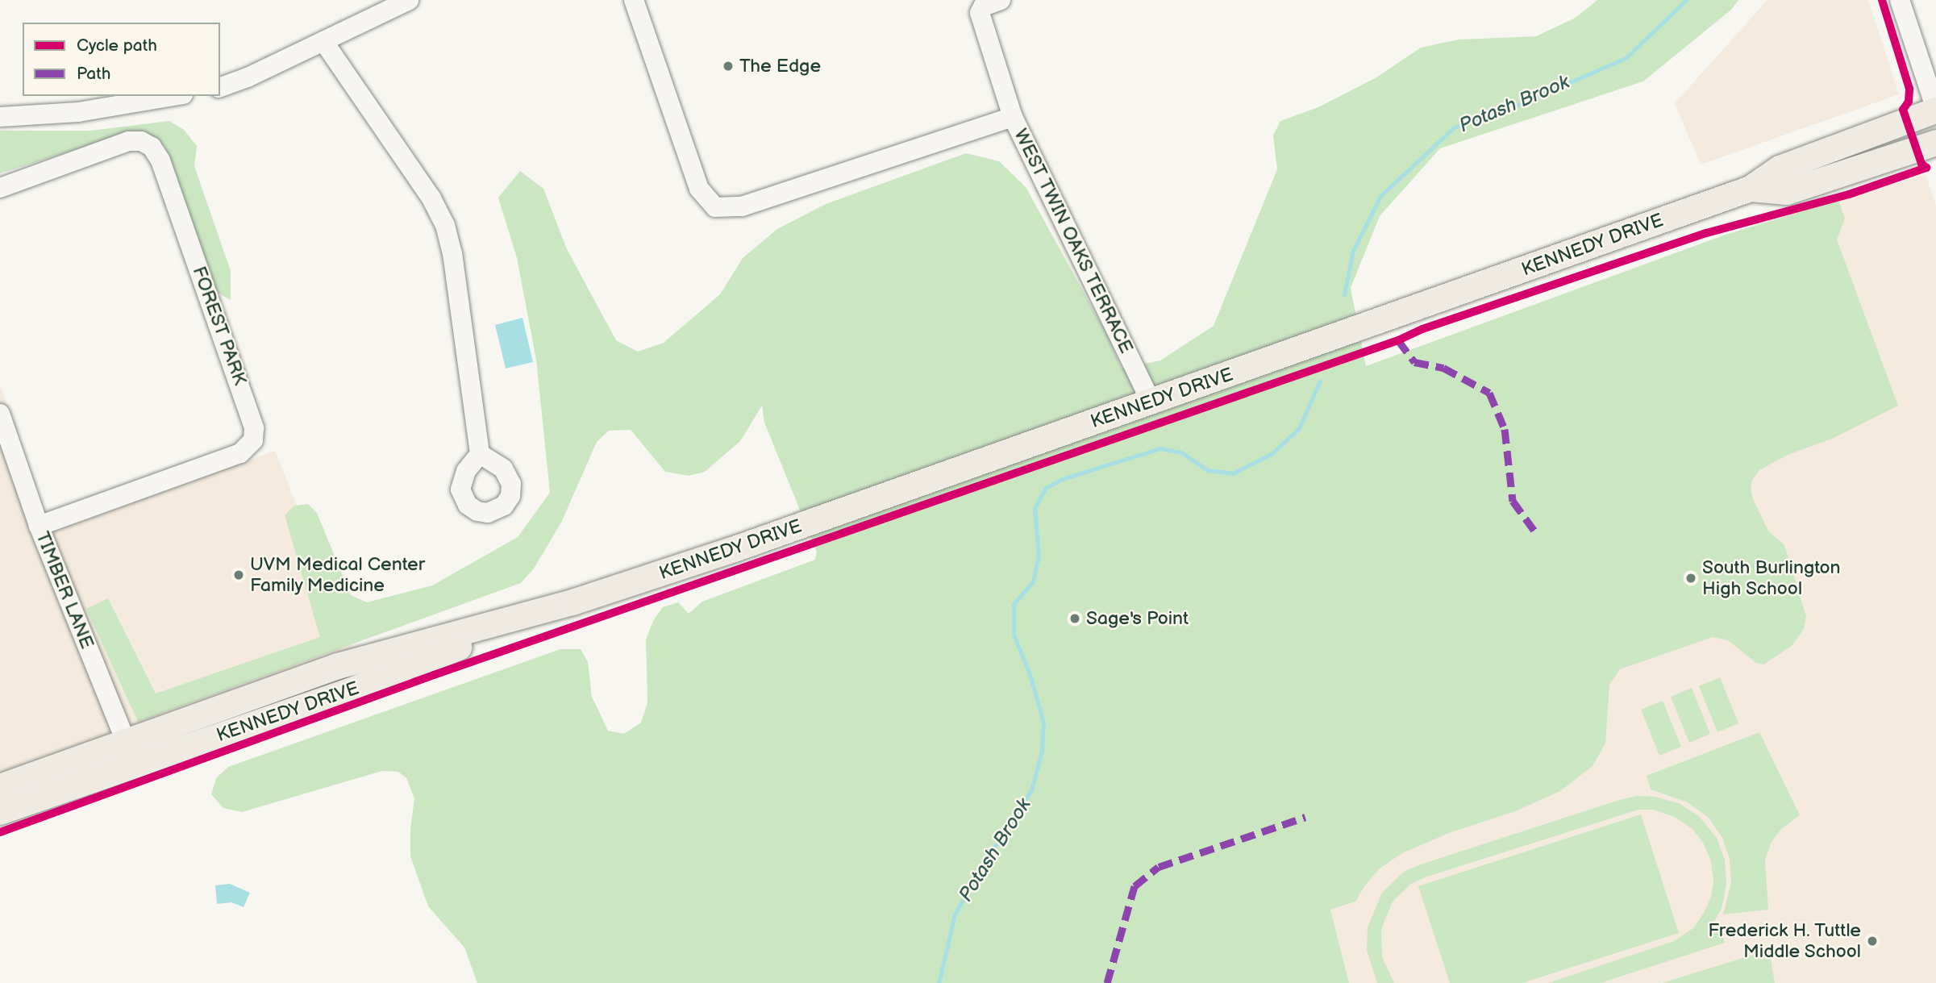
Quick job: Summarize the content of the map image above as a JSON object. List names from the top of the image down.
{
  "streets": {
    "main road": ["KENNEDY DRIVE"],
    "street": ["WEST TWIN OAKS TERRACE", "FOREST PARK", "TIMBER LANE"]
  },
  "crossings": [
    ["WEST TWIN OAKS TERRACE", "KENNEDY DRIVE"],
    ["KENNEDY DRIVE", "TIMBER LANE"],
    ["FOREST PARK", "TIMBER LANE"]
  ],
  "water": ["Potash Brook"],
  "places": [
    "The Edge",
    "UVM Medical Center Family Medicine",
    "South Burlington High School",
    "Sage's Point",
    "Frederick H. Tuttle Middle School"
  ],
  "legend": ["Cycle path", "Path"]
}
